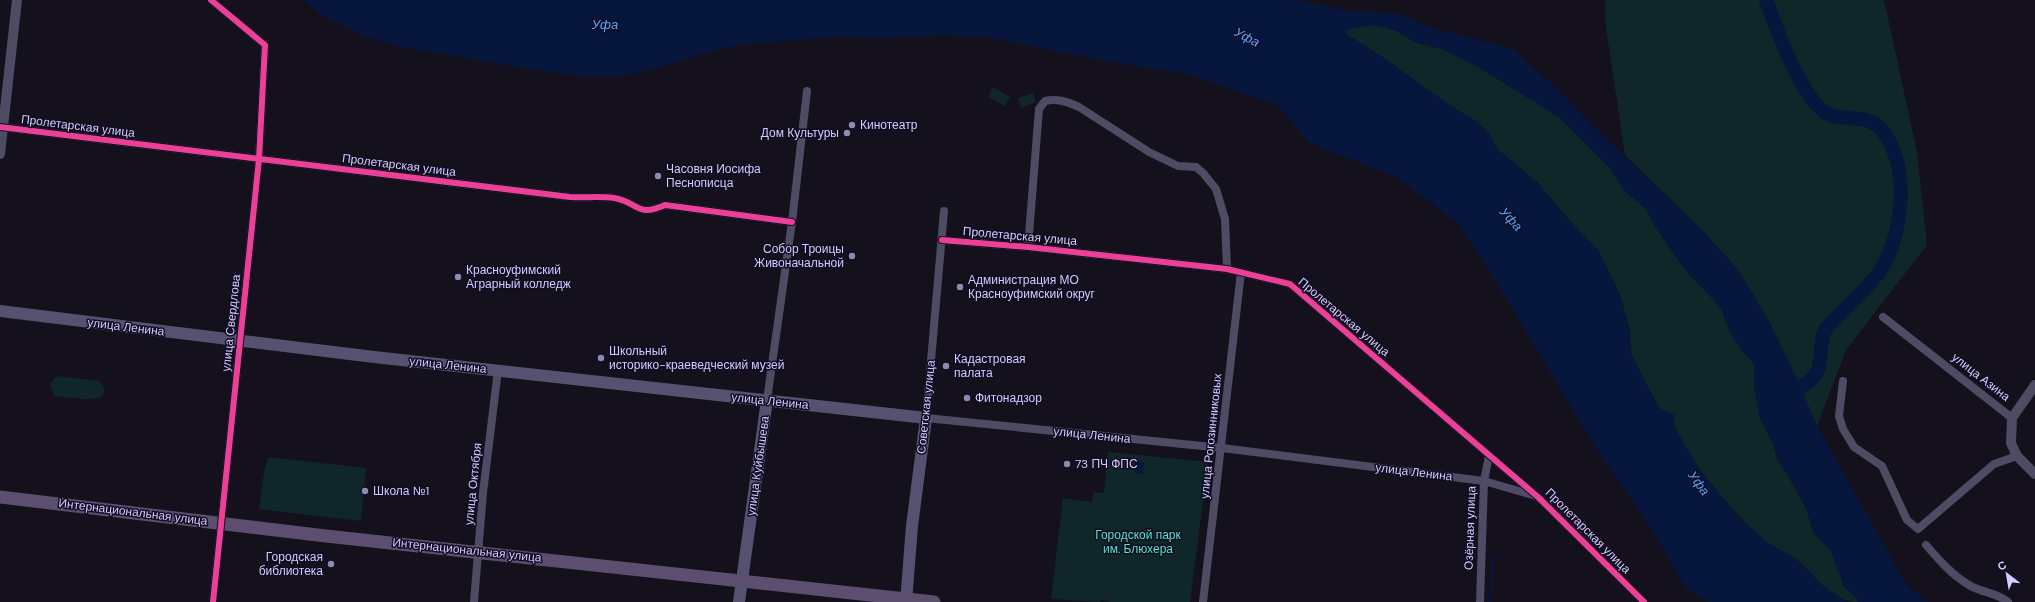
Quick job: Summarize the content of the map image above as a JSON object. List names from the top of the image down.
{
  "streets": {
    "main road": [
      "улица Ленина",
      "Советская улица",
      "улица Куйбышева",
      "Интернациональная улица"
    ],
    "street": [
      "Пролетарская улица",
      "улица Свердлова",
      "улица Азина",
      "улица Рогозинниковых",
      "улица Октября",
      "Озёрная улица"
    ]
  },
  "crossings": [
    ["Пролетарская улица", "улица Свердлова"],
    ["Пролетарская улица", "улица Ленина"],
    ["Пролетарская улица", "Советская улица"],
    ["Пролетарская улица", "улица Рогозинниковых"],
    ["Пролетарская улица", "улица Куйбышева"],
    ["Пролетарская улица", "Озёрная улица"],
    ["улица Свердлова", "улица Ленина"],
    ["улица Свердлова", "Интернациональная улица"],
    ["улица Ленина", "Советская улица"],
    ["улица Ленина", "улица Рогозинниковых"],
    ["улица Ленина", "улица Куйбышева"],
    ["улица Ленина", "улица Октября"],
    ["улица Ленина", "Озёрная улица"],
    ["Советская улица", "Интернациональная улица"],
    ["улица Куйбышева", "Интернациональная улица"],
    ["улица Октября", "Интернациональная улица"]
  ],
  "water": ["Уфа"],
  "parks": ["Городской парк им. Блюхера"],
  "places": [
    "Кинотеатр",
    "Дом Культуры",
    "Часовня Иосифа Песнописца",
    "Собор Троицы Живоначальной",
    "Красноуфимский Аграрный колледж",
    "Администрация МО Красноуфимский округ",
    "Школьный историко-краеведческий музей",
    "Кадастровая палата",
    "Фитонадзор",
    "73 ПЧ ФПС",
    "Школа №1",
    "Городская библиотека"
  ],
  "north": "top left"
}
